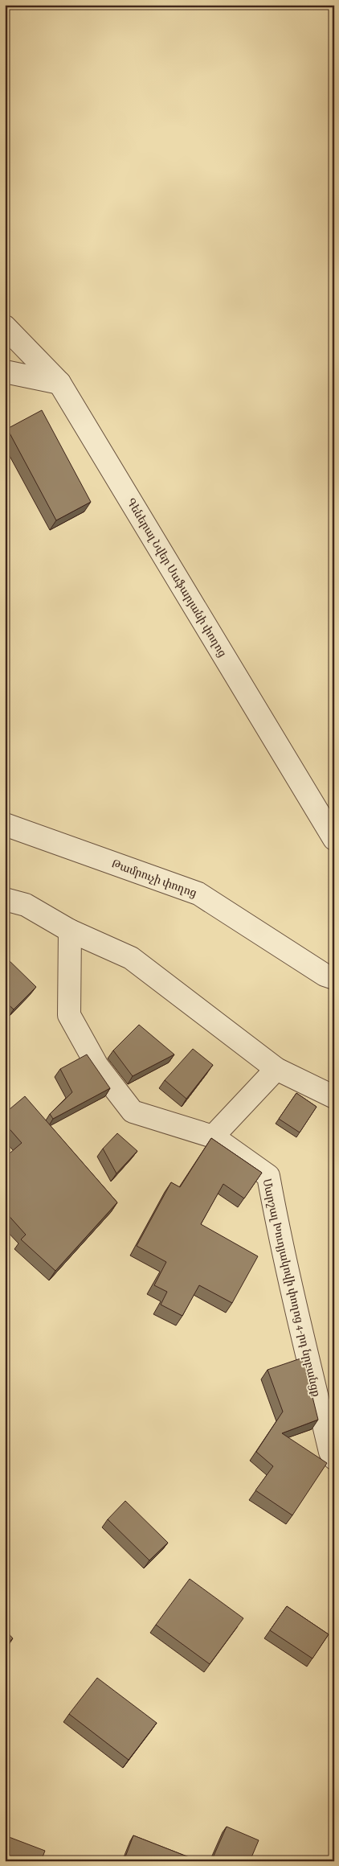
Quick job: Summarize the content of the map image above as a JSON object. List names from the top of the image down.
{
  "streets": {
    "street": ["Գեներալ Նվեր Սաֆարյանի փողոց", "Թամրուչի փողոց", "Մարշալ Խուդյակովի փողոց 4-րդ նրբանցք"]
  }
}
